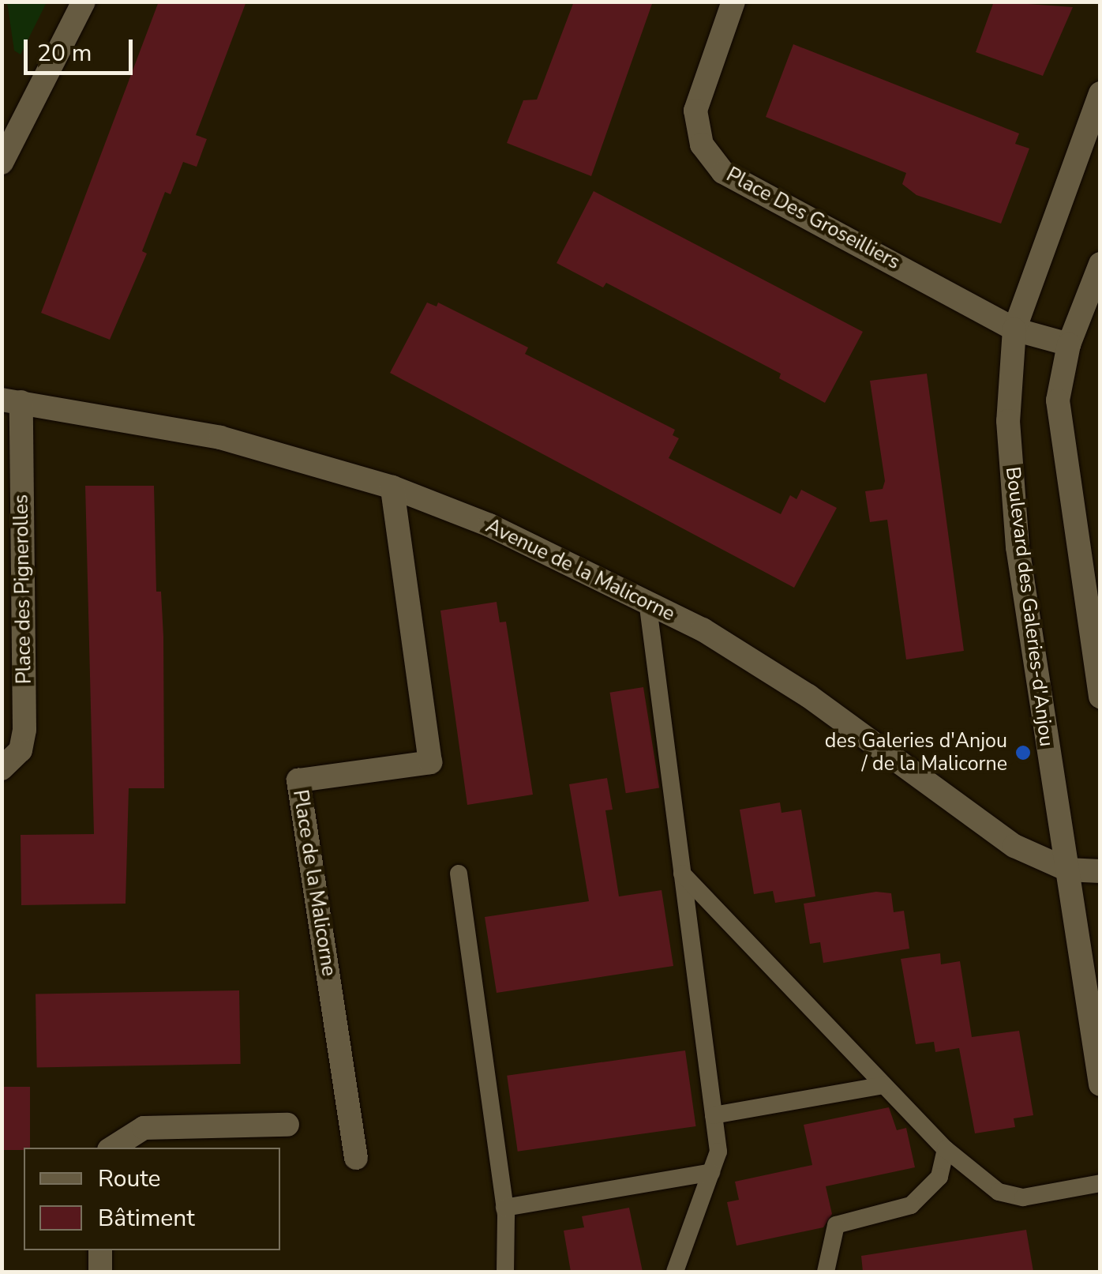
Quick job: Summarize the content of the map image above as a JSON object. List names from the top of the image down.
{
  "streets": {
    "street": [
      "Place Des Groseilliers",
      "Avenue de la Malicorne",
      "Place des Pignerolles",
      "Boulevard des Galeries-d'Anjou",
      "Place de la Malicorne"
    ]
  },
  "crossings": [
    ["Place Des Groseilliers", "Boulevard des Galeries-d'Anjou"],
    ["Avenue de la Malicorne", "Place des Pignerolles"],
    ["Avenue de la Malicorne", "Boulevard des Galeries-d'Anjou"],
    ["Avenue de la Malicorne", "Place de la Malicorne"]
  ],
  "places": ["des Galeries d'Anjou / de la Malicorne"],
  "legend": ["Route", "Bâtiment"],
  "scale_bar": "20 m"
}
